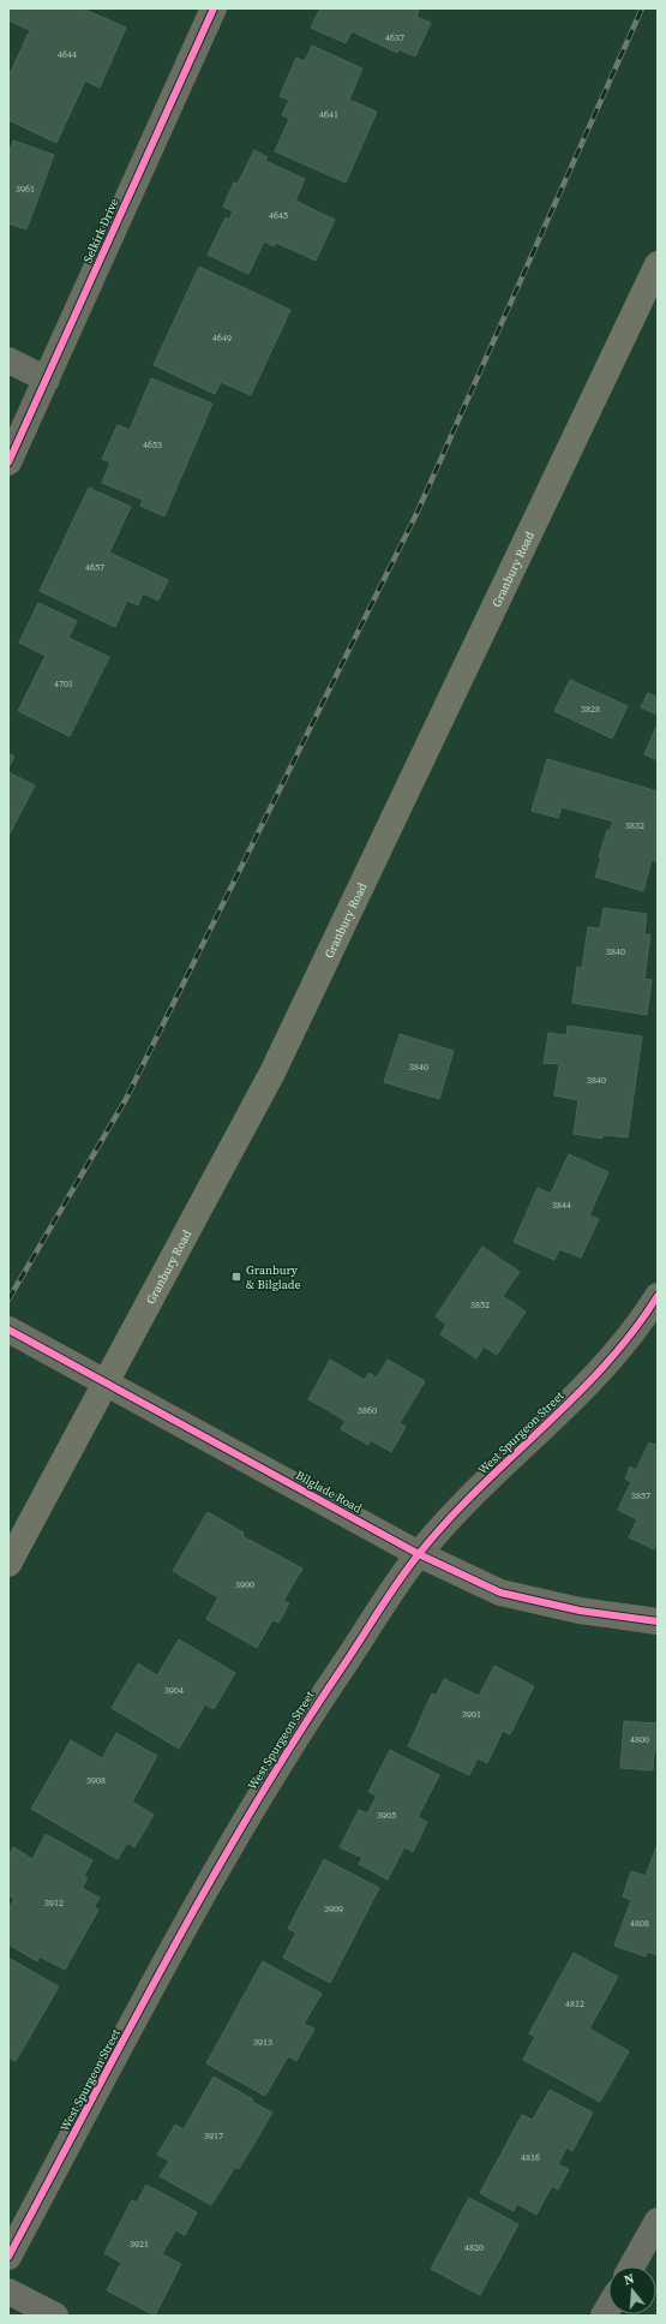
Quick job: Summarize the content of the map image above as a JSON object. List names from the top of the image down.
{
  "streets": {
    "main road": ["Granbury Road"],
    "street": ["Selkirk Drive", "West Spurgeon Street", "Bilglade Road"]
  },
  "crossings": [
    ["Granbury Road", "Bilglade Road"],
    ["West Spurgeon Street", "Bilglade Road"]
  ],
  "places": {
    "transit": ["Granbury & Bilglade"]
  },
  "house_numbers": [
    "4637",
    "4644",
    "4641",
    "3961",
    "4645",
    "4649",
    "4653",
    "4657",
    "4701",
    "3828",
    "3832",
    "3840",
    "3840",
    "3840",
    "3844",
    "3852",
    "3860",
    "3857",
    "3900",
    "3904",
    "3901",
    "4800",
    "3908",
    "3905",
    "3912",
    "3909",
    "4808",
    "4812",
    "3913",
    "3917",
    "4816",
    "3921",
    "4820"
  ],
  "north": "top"
}
